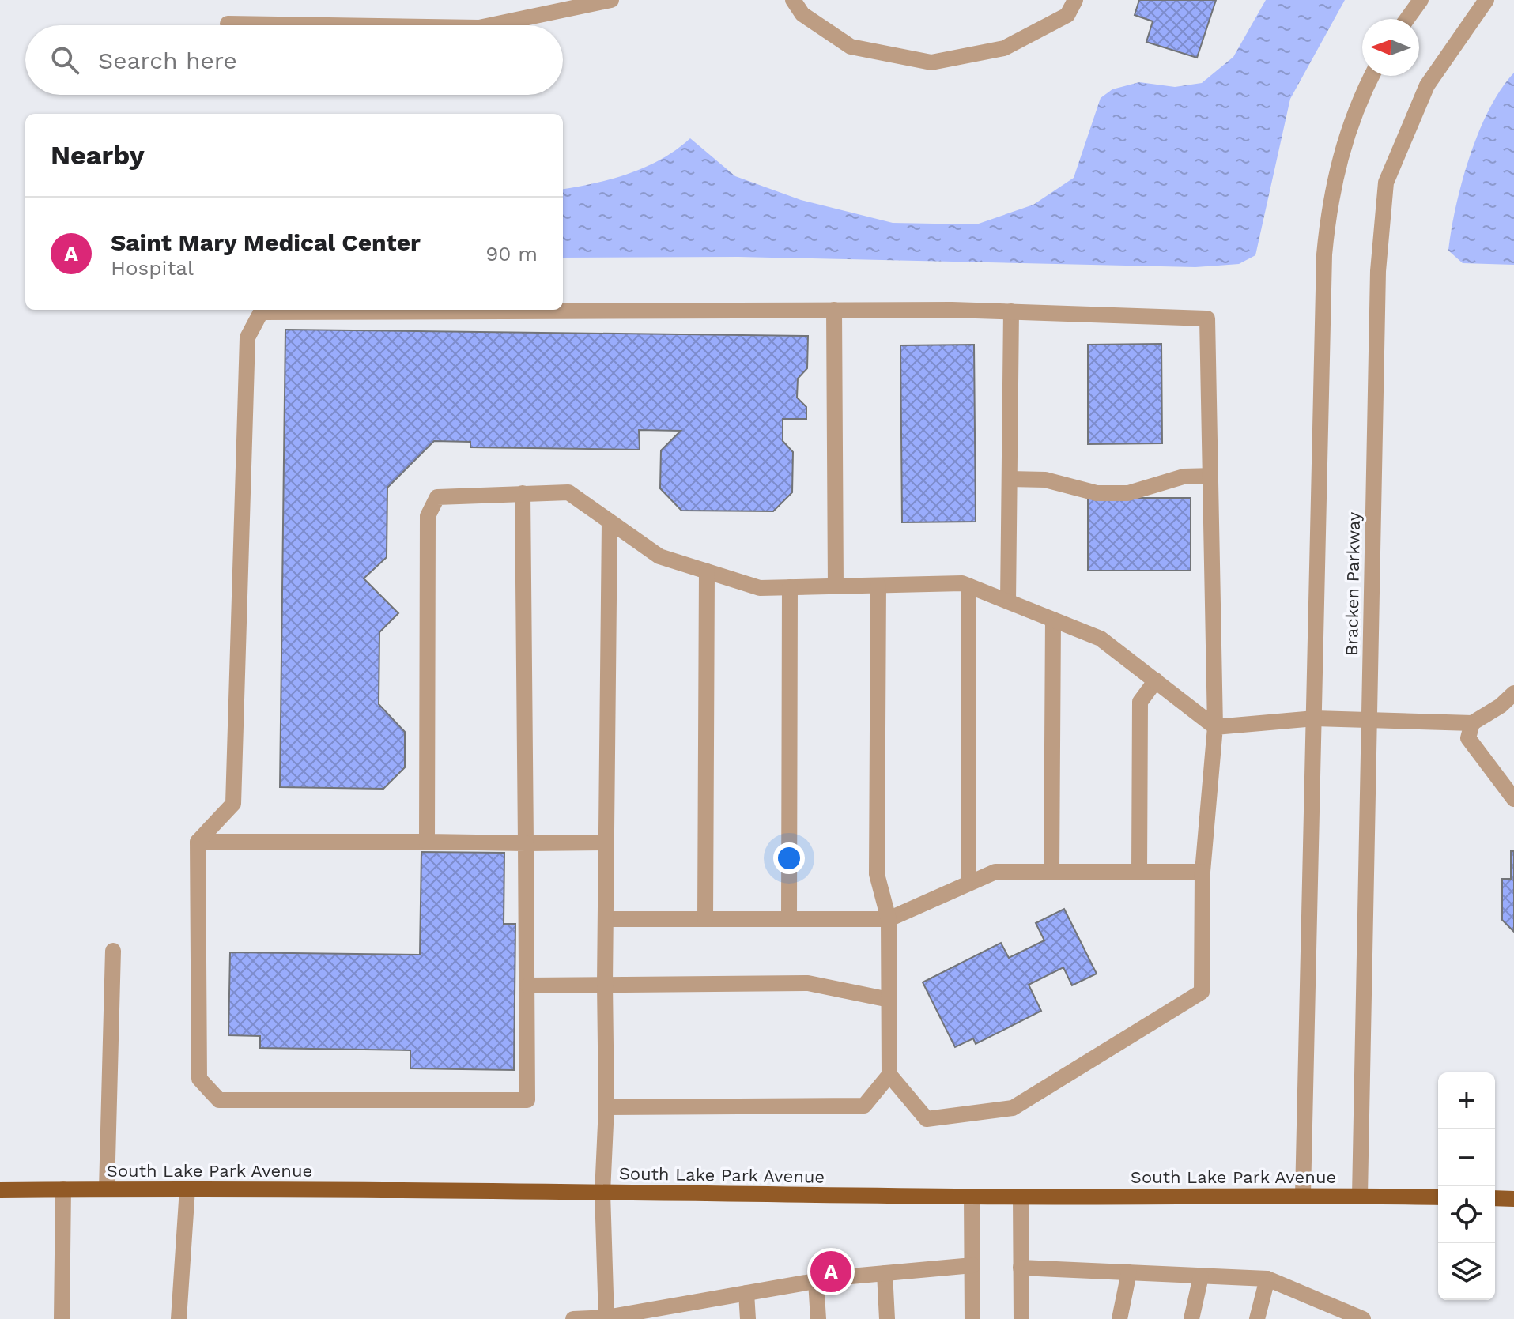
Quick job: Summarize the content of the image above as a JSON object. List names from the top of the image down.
{
  "streets": {
    "main road": ["South Lake Park Avenue"],
    "street": ["Bracken Parkway"]
  },
  "crossings": [
    ["Bracken Parkway", "South Lake Park Avenue"]
  ],
  "north": "left",
  "page": {
    "search": "Search here",
    "heading": "Nearby",
    "list": [
      {
        "mark": "A",
        "name": "Saint Mary Medical Center",
        "note": "Hospital",
        "value": "90 m"
      }
    ],
    "map_buttons": ["+", "−"],
    "pins": "A"
  }
}
